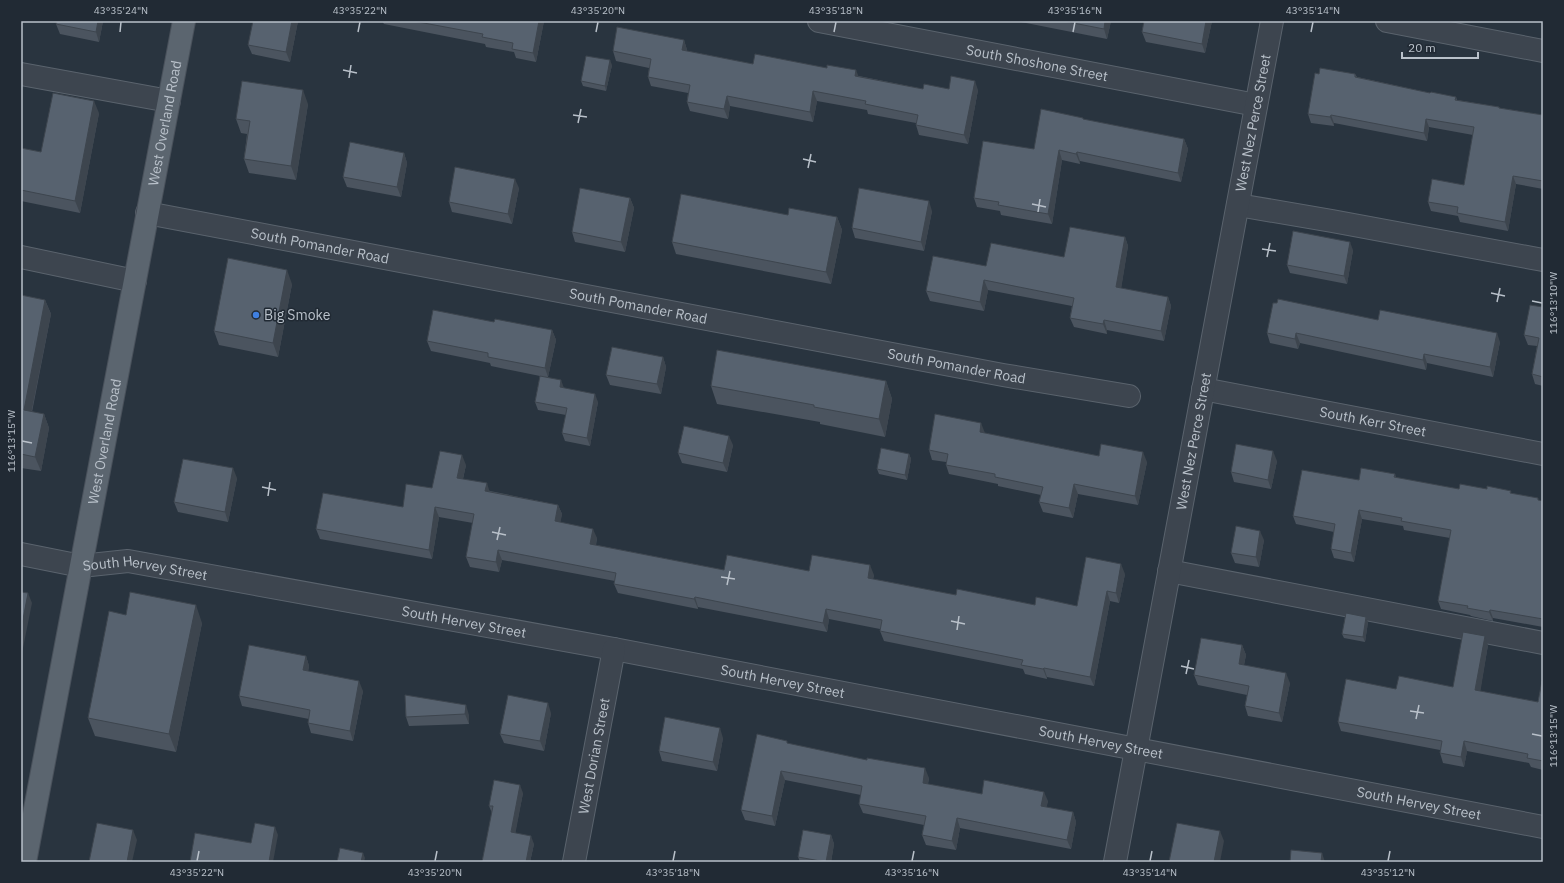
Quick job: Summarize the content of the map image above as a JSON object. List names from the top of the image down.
{
  "streets": {
    "main road": ["West Overland Road"],
    "street": [
      "South Shoshone Street",
      "West Nez Perce Street",
      "South Pomander Road",
      "South Kerr Street",
      "South Hervey Street",
      "West Dorian Street"
    ]
  },
  "crossings": [
    ["South Shoshone Street", "West Nez Perce Street"],
    ["West Overland Road", "South Pomander Road"],
    ["West Overland Road", "South Hervey Street"],
    ["West Nez Perce Street", "South Kerr Street"],
    ["West Nez Perce Street", "South Hervey Street"],
    ["South Hervey Street", "West Dorian Street"]
  ],
  "places": ["Big Smoke"],
  "scale_bar": "20 m",
  "coordinates": [
    "43°35'24\"N",
    "43°35'22\"N",
    "43°35'20\"N",
    "43°35'18\"N",
    "43°35'16\"N",
    "43°35'14\"N",
    "116°13'10\"W",
    "116°13'15\"W",
    "43°35'12\"N"
  ]
}
